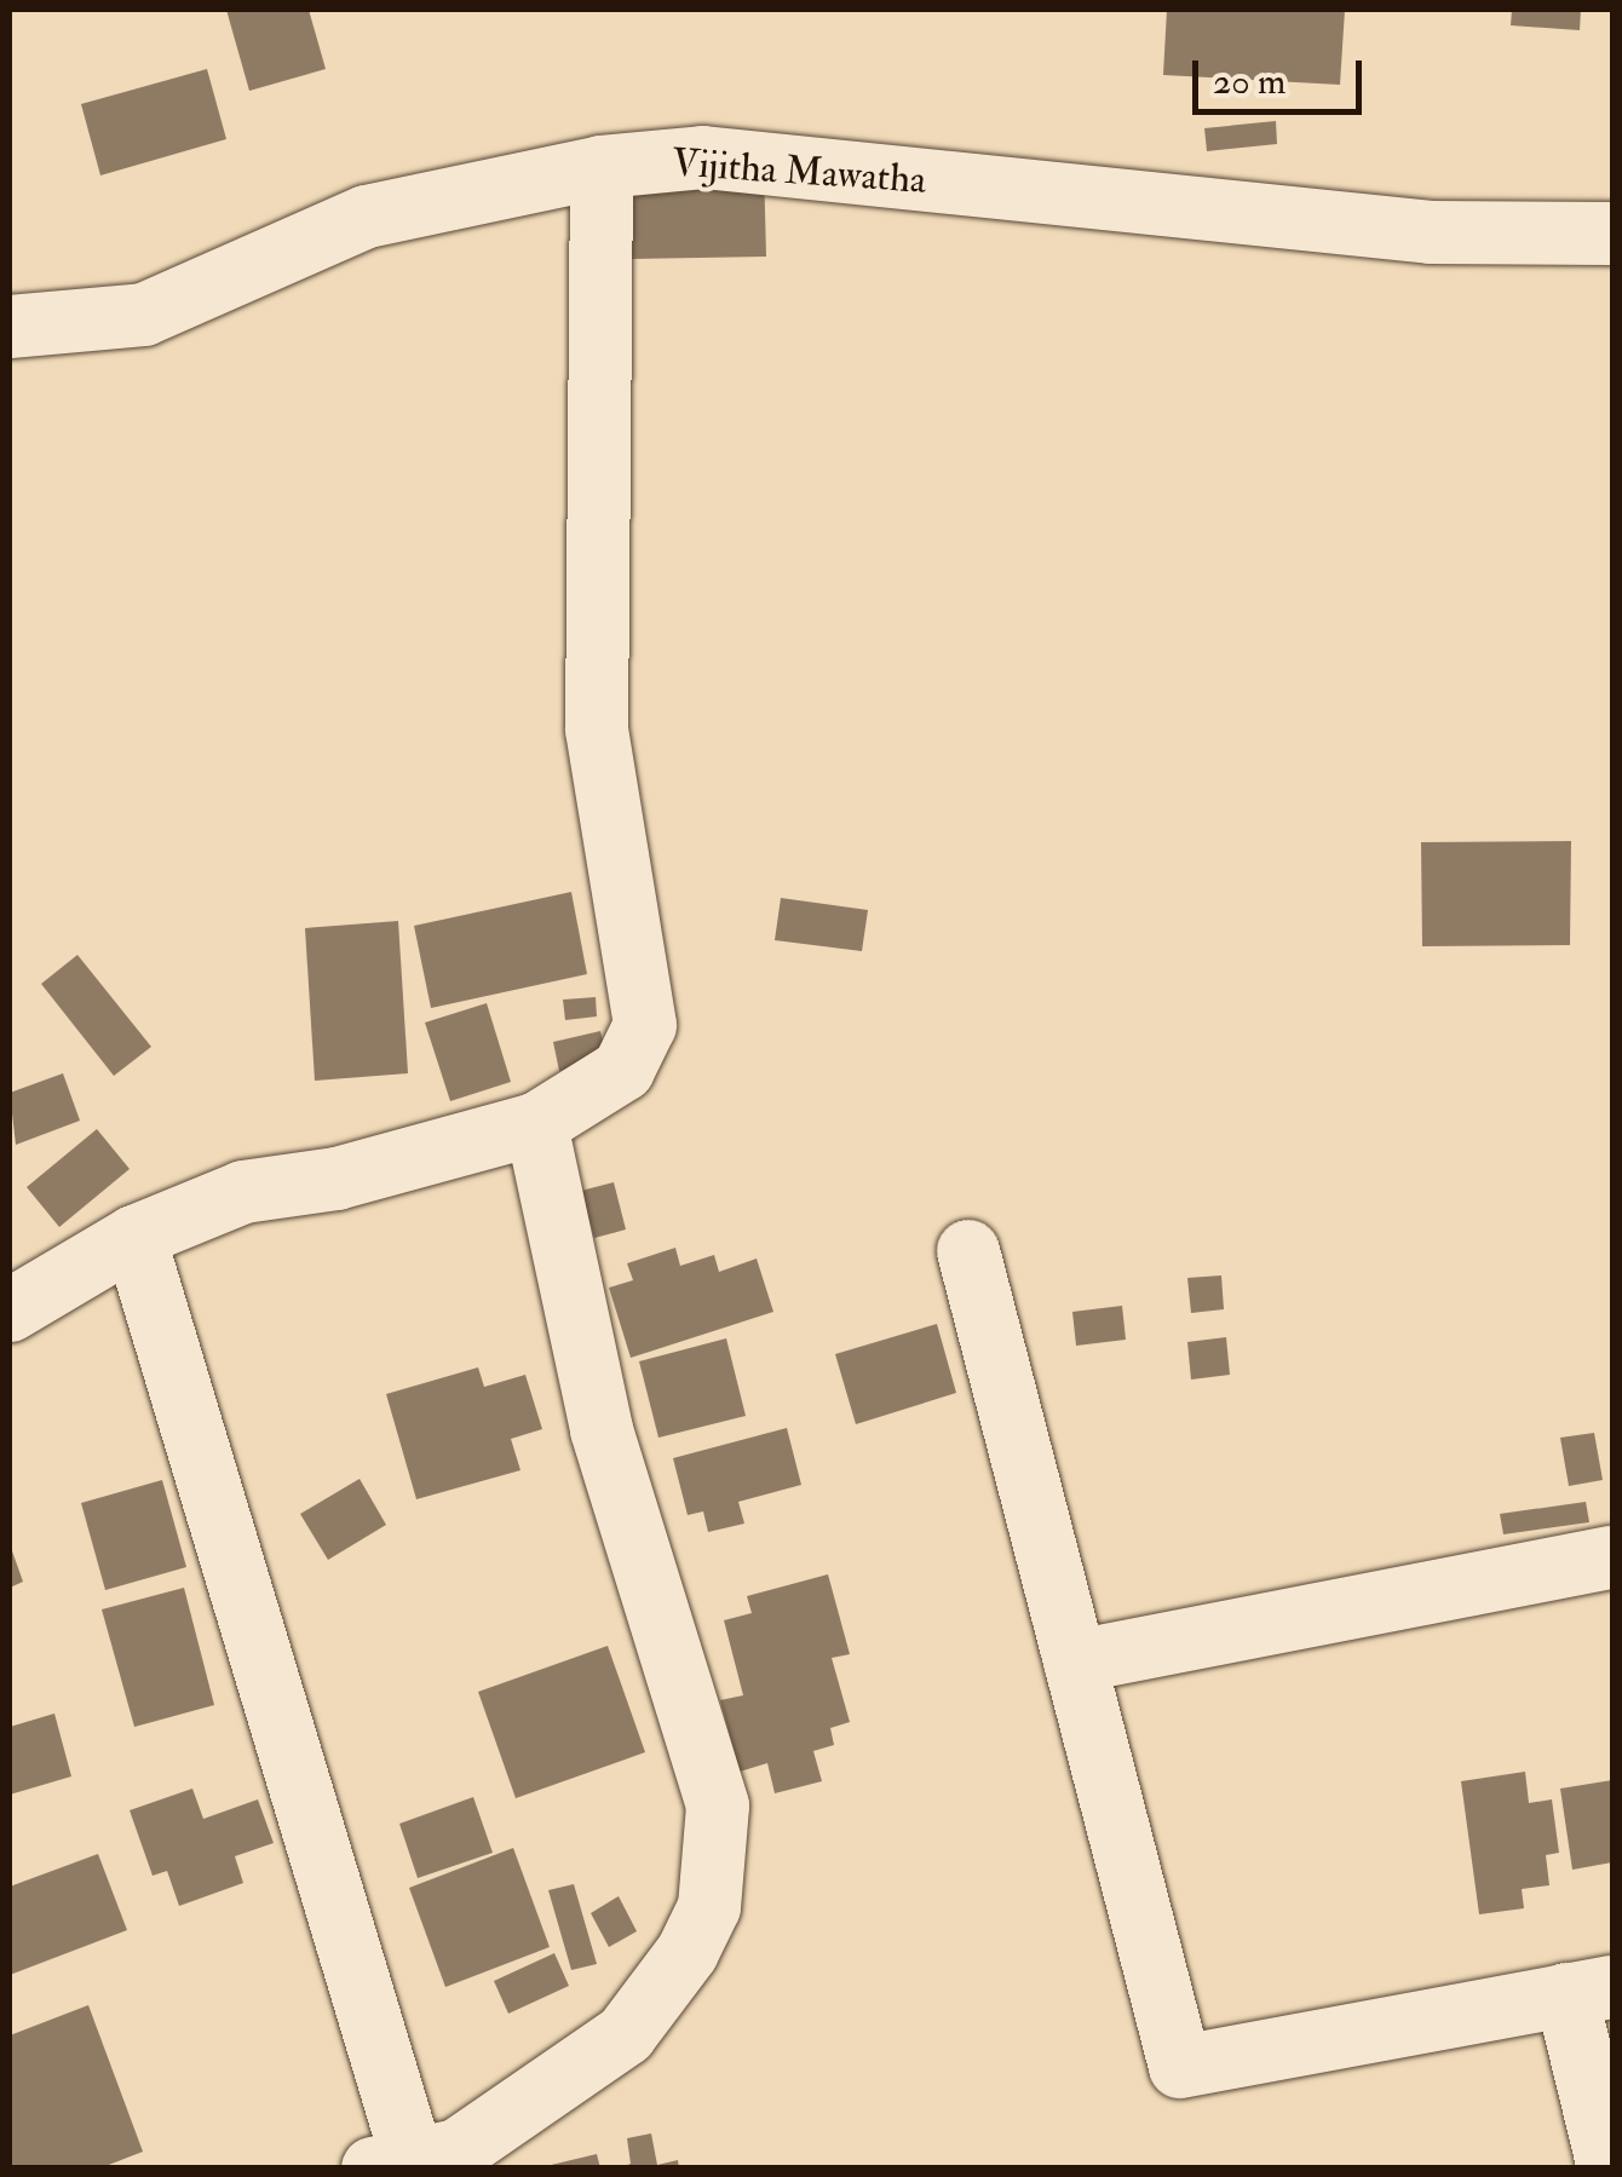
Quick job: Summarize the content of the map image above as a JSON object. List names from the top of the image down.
{
  "streets": {
    "street": ["Vijitha Mawatha"]
  },
  "scale_bar": "20 m"
}
